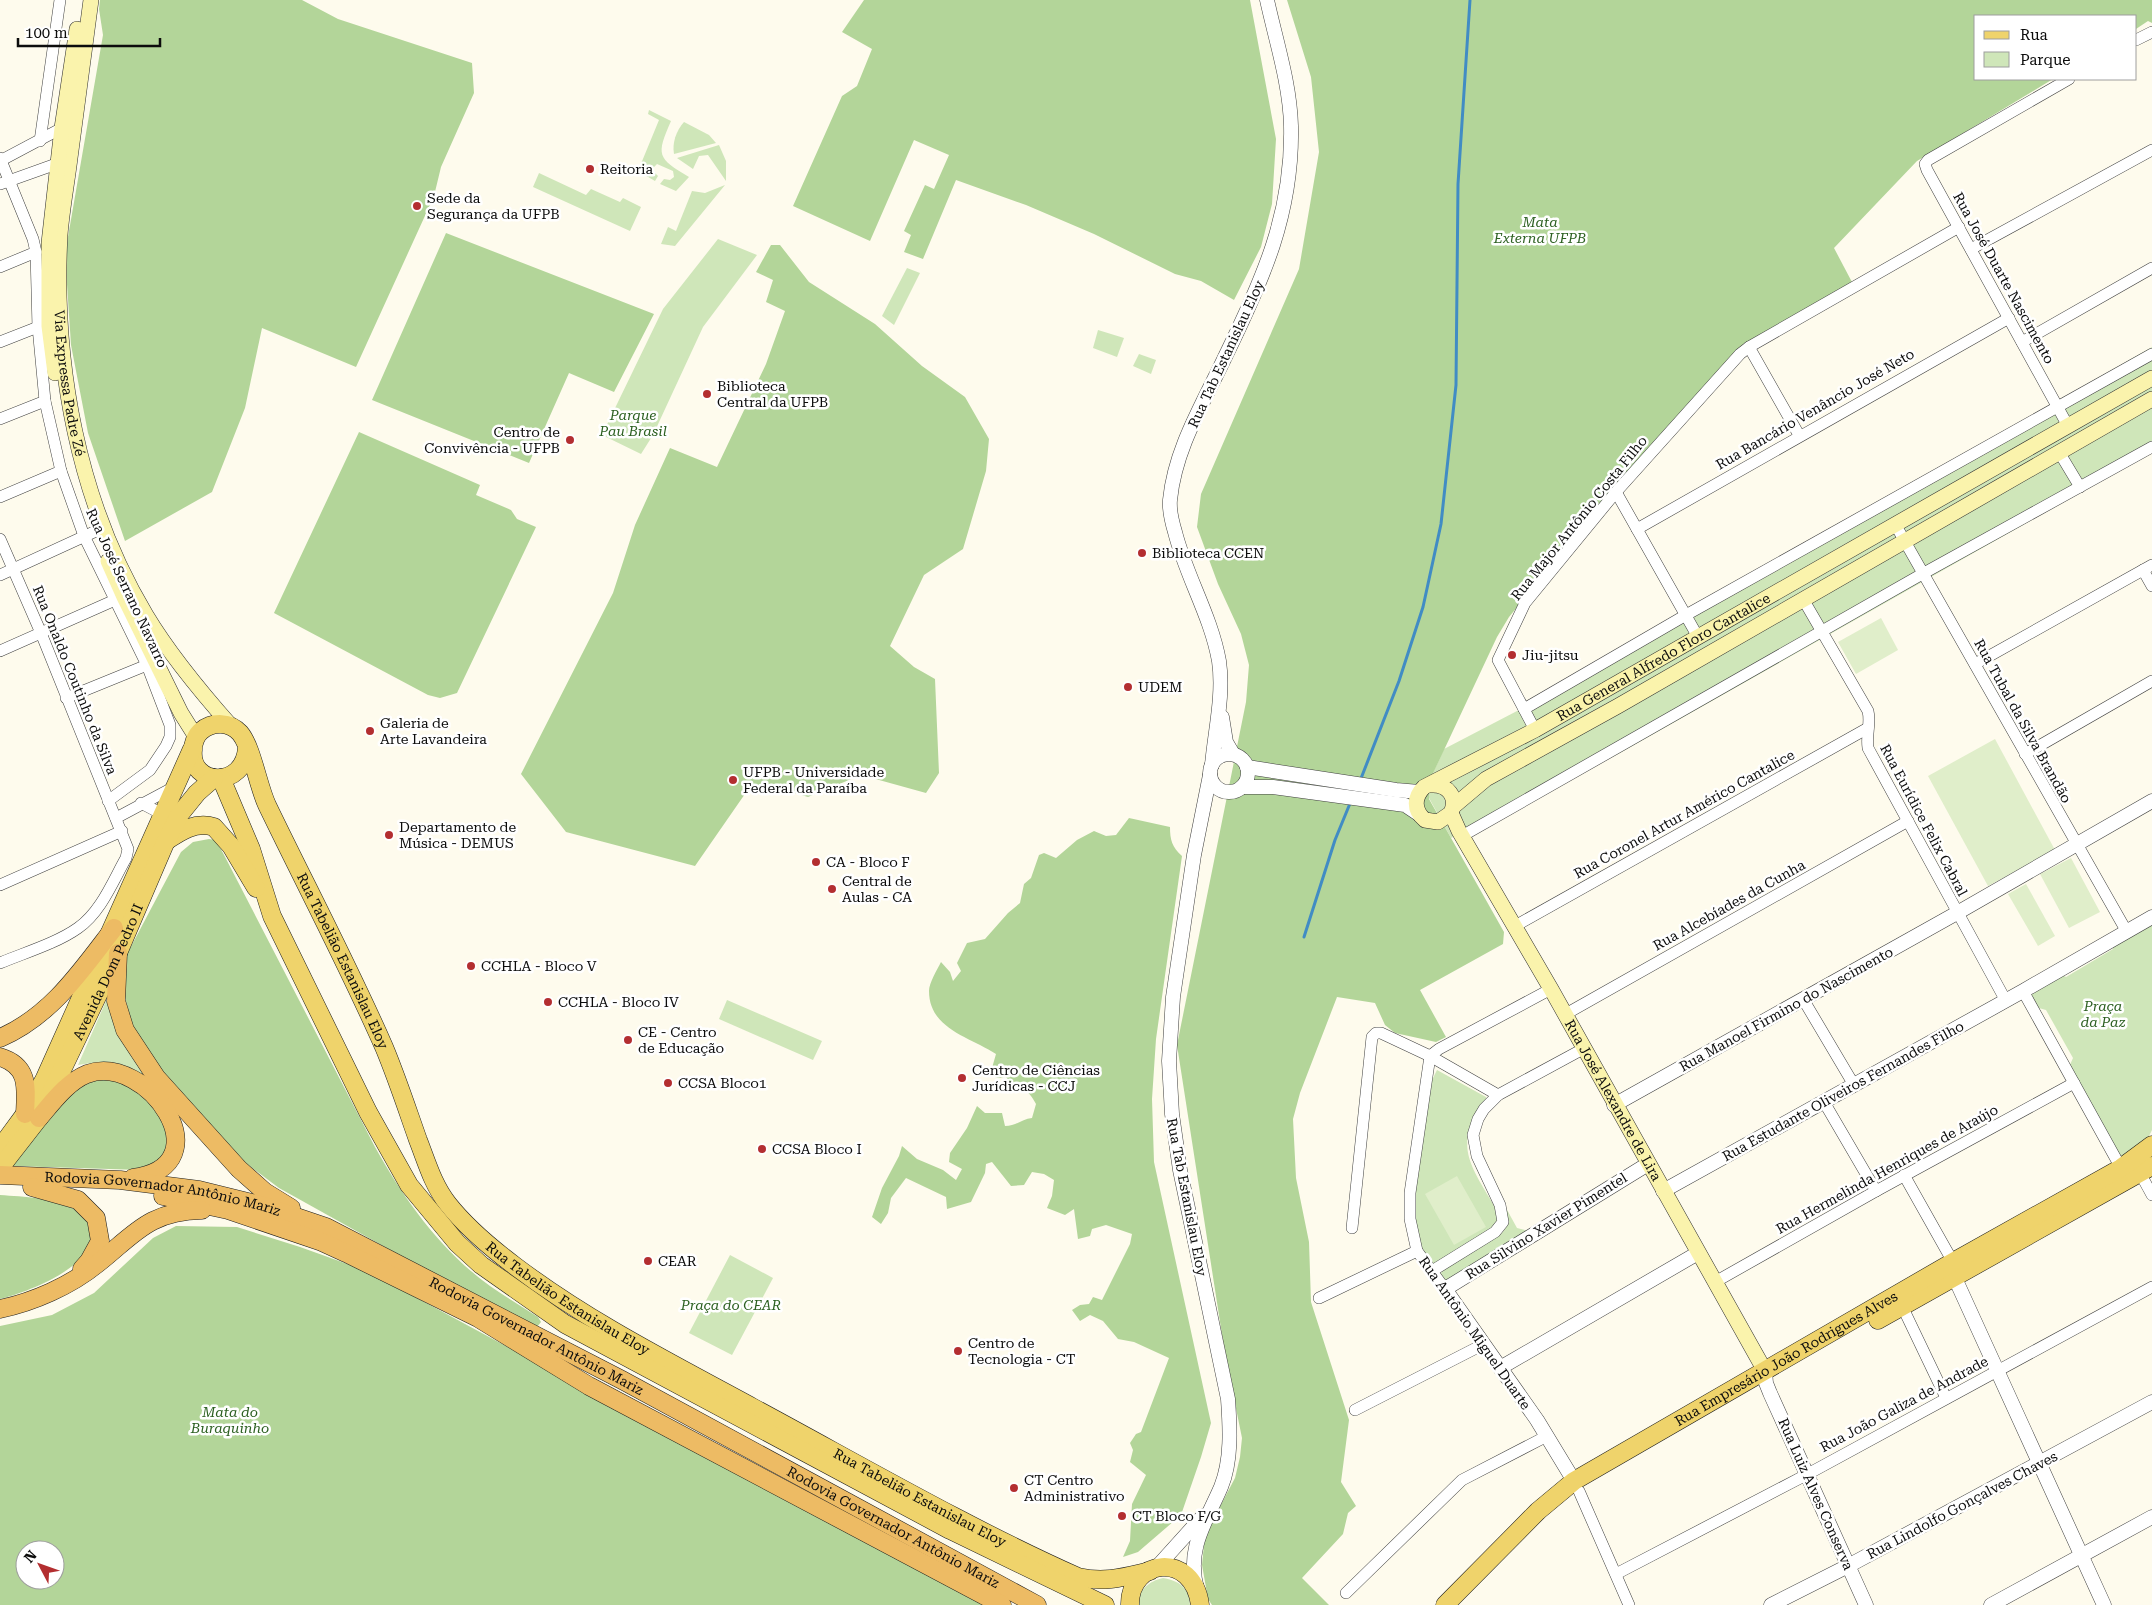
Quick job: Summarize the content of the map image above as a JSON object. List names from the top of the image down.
{
  "streets": {
    "highway": ["Rodovia Governador Antônio Mariz"],
    "main road": [
      "Via Expressa Padre Zé",
      "Rua General Alfredo Floro Cantalice",
      "Rua Tabelião Estanislau Eloy",
      "Avenida Dom Pedro II",
      "Rua José Alexandre de Lira",
      "Rua Empresário João Rodrigues Alves"
    ],
    "street": [
      "Rua José Duarte Nascimento",
      "Rua Tab Estanislau Eloy",
      "Rua Bancário Venâncio José Neto",
      "Rua Major Antônio Costa Filho",
      "Rua José Serrano Navarro",
      "Rua Onaldo Coutinho da Silva",
      "Rua Tubal da Silva Brandão",
      "Rua Coronel Artur Américo Cantalice",
      "Rua Eurídice Felix Cabral",
      "Rua Alcebíades da Cunha",
      "Rua Manoel Firmino do Nascimento",
      "Rua Estudante Oliveiros Fernandes Filho",
      "Rua Hermelinda Henriques de Araújo",
      "Rua Silvino Xavier Pimentel",
      "Rua Antônio Miguel Duarte",
      "Rua João Galiza de Andrade",
      "Rua Luiz Alves Conserva",
      "Rua Lindolfo Gonçalves Chaves"
    ]
  },
  "crossings": [
    ["Rua José Duarte Nascimento", "Rua Bancário Venâncio José Neto"],
    ["Rua José Duarte Nascimento", "Rua Major Antônio Costa Filho"],
    ["Rua José Duarte Nascimento", "Rua General Alfredo Floro Cantalice"],
    ["Rua Tab Estanislau Eloy", "Rua Tabelião Estanislau Eloy"],
    ["Via Expressa Padre Zé", "Rua José Serrano Navarro"],
    ["Via Expressa Padre Zé", "Rua Tabelião Estanislau Eloy"],
    ["Via Expressa Padre Zé", "Avenida Dom Pedro II"],
    ["Rua Major Antônio Costa Filho", "Rua General Alfredo Floro Cantalice"],
    ["Rua José Serrano Navarro", "Rua Onaldo Coutinho da Silva"],
    ["Rua General Alfredo Floro Cantalice", "Rua Tubal da Silva Brandão"],
    ["Rua General Alfredo Floro Cantalice", "Rua Eurídice Felix Cabral"],
    ["Rua Tubal da Silva Brandão", "Rua Manoel Firmino do Nascimento"],
    ["Rua Tubal da Silva Brandão", "Rua Estudante Oliveiros Fernandes Filho"],
    ["Rua Coronel Artur Américo Cantalice", "Rua Eurídice Felix Cabral"],
    ["Rua Coronel Artur Américo Cantalice", "Rua José Alexandre de Lira"],
    ["Rua Eurídice Felix Cabral", "Rua Alcebíades da Cunha"],
    ["Rua Eurídice Felix Cabral", "Rua Manoel Firmino do Nascimento"],
    ["Rua Eurídice Felix Cabral", "Rua Estudante Oliveiros Fernandes Filho"],
    ["Rua Alcebíades da Cunha", "Rua José Alexandre de Lira"],
    ["Rua Tabelião Estanislau Eloy", "Avenida Dom Pedro II"],
    ["Rua Manoel Firmino do Nascimento", "Rua José Alexandre de Lira"],
    ["Rua Estudante Oliveiros Fernandes Filho", "Rua José Alexandre de Lira"],
    ["Rua José Alexandre de Lira", "Rua Hermelinda Henriques de Araújo"],
    ["Rua José Alexandre de Lira", "Rua Silvino Xavier Pimentel"],
    ["Rua José Alexandre de Lira", "Rua Empresário João Rodrigues Alves"],
    ["Rua José Alexandre de Lira", "Rua Luiz Alves Conserva"],
    ["Rua Silvino Xavier Pimentel", "Rua Antônio Miguel Duarte"],
    ["Rua Antônio Miguel Duarte", "Rua Empresário João Rodrigues Alves"],
    ["Rua Antônio Miguel Duarte", "Rua João Galiza de Andrade"],
    ["Rua Empresário João Rodrigues Alves", "Rua Luiz Alves Conserva"],
    ["Rua João Galiza de Andrade", "Rua Luiz Alves Conserva"],
    ["Rua Luiz Alves Conserva", "Rua Lindolfo Gonçalves Chaves"]
  ],
  "parks": [
    "Mata Externa UFPB",
    "Parque Pau Brasil",
    "Praça da Paz",
    "Praça do CEAR",
    "Mata do Buraquinho"
  ],
  "places": [
    "Reitoria",
    "Sede da Segurança da UFPB",
    "Biblioteca Central da UFPB",
    "Centro de Convivência - UFPB",
    "Biblioteca CCEN",
    "Jiu-jitsu",
    "UDEM",
    "Galeria de Arte Lavandeira",
    "UFPB - Universidade Federal da Paraíba",
    "Departamento de Música - DEMUS",
    "CA - Bloco F",
    "Central de Aulas - CA",
    "CCHLA - Bloco V",
    "CCHLA - Bloco IV",
    "CE - Centro de Educação",
    "Centro de Ciências Jurídicas - CCJ",
    "CCSA Bloco1",
    "CCSA Bloco I",
    "CEAR",
    "Centro de Tecnologia - CT",
    "CT Centro Administrativo",
    "CT Bloco F/G"
  ],
  "legend": ["Rua", "Parque"],
  "scale_bar": "100 m",
  "north": "top left"
}
